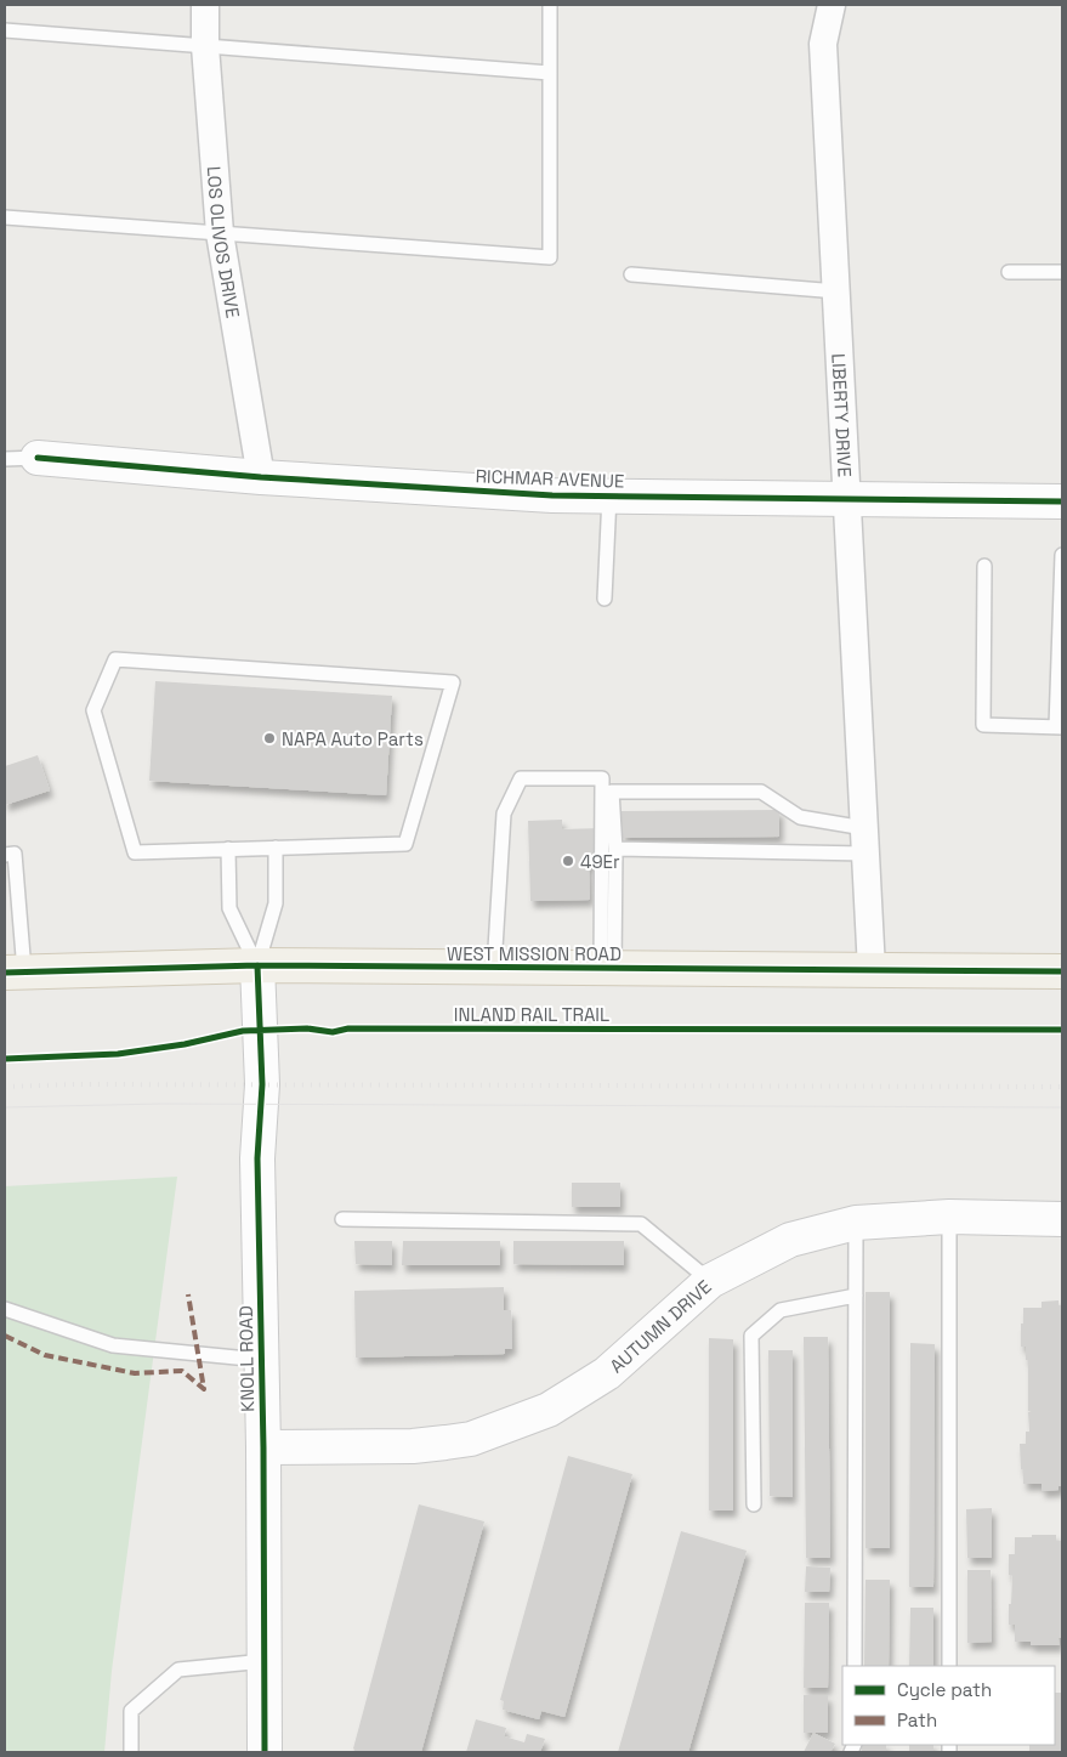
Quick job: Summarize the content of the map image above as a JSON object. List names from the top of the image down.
{
  "streets": {
    "main road": ["WEST MISSION ROAD"],
    "street": [
      "LOS OLIVOS DRIVE",
      "LIBERTY DRIVE",
      "RICHMAR AVENUE",
      "AUTUMN DRIVE",
      "KNOLL ROAD"
    ],
    "cycle path": ["INLAND RAIL TRAIL"]
  },
  "crossings": [
    ["LOS OLIVOS DRIVE", "RICHMAR AVENUE"],
    ["LIBERTY DRIVE", "RICHMAR AVENUE"],
    ["LIBERTY DRIVE", "WEST MISSION ROAD"],
    ["WEST MISSION ROAD", "KNOLL ROAD"],
    ["AUTUMN DRIVE", "KNOLL ROAD"]
  ],
  "places": ["NAPA Auto Parts", "49Er"],
  "legend": ["Cycle path", "Path"]
}
